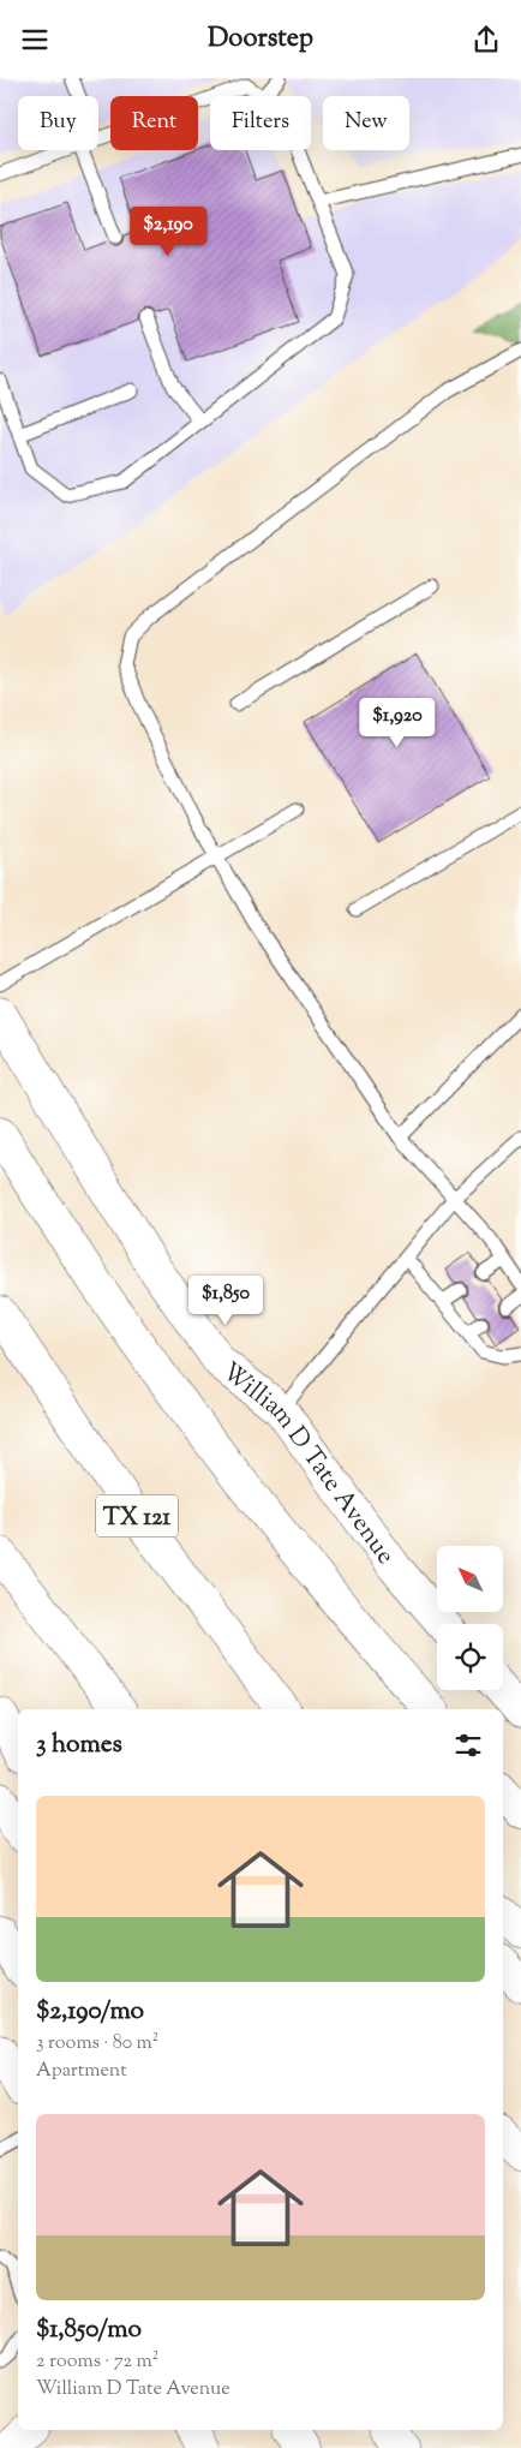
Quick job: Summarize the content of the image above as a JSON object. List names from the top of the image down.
{
  "streets": {
    "main road": ["William D Tate Avenue", "TX 121"]
  },
  "north": "top left",
  "page": {
    "header": "Doorstep",
    "chip": [
      "Buy",
      "Rent",
      "Filters",
      "New"
    ],
    "price": ["$2,190", "$1,920", "$1,850"],
    "heading": "3 homes",
    "list": [
      {
        "name": "$2,190/mo",
        "note": "3 rooms · 80 m² · Apartment"
      },
      {
        "name": "$1,850/mo",
        "note": "2 rooms · 72 m² · William D Tate Avenue"
      }
    ]
  }
}
